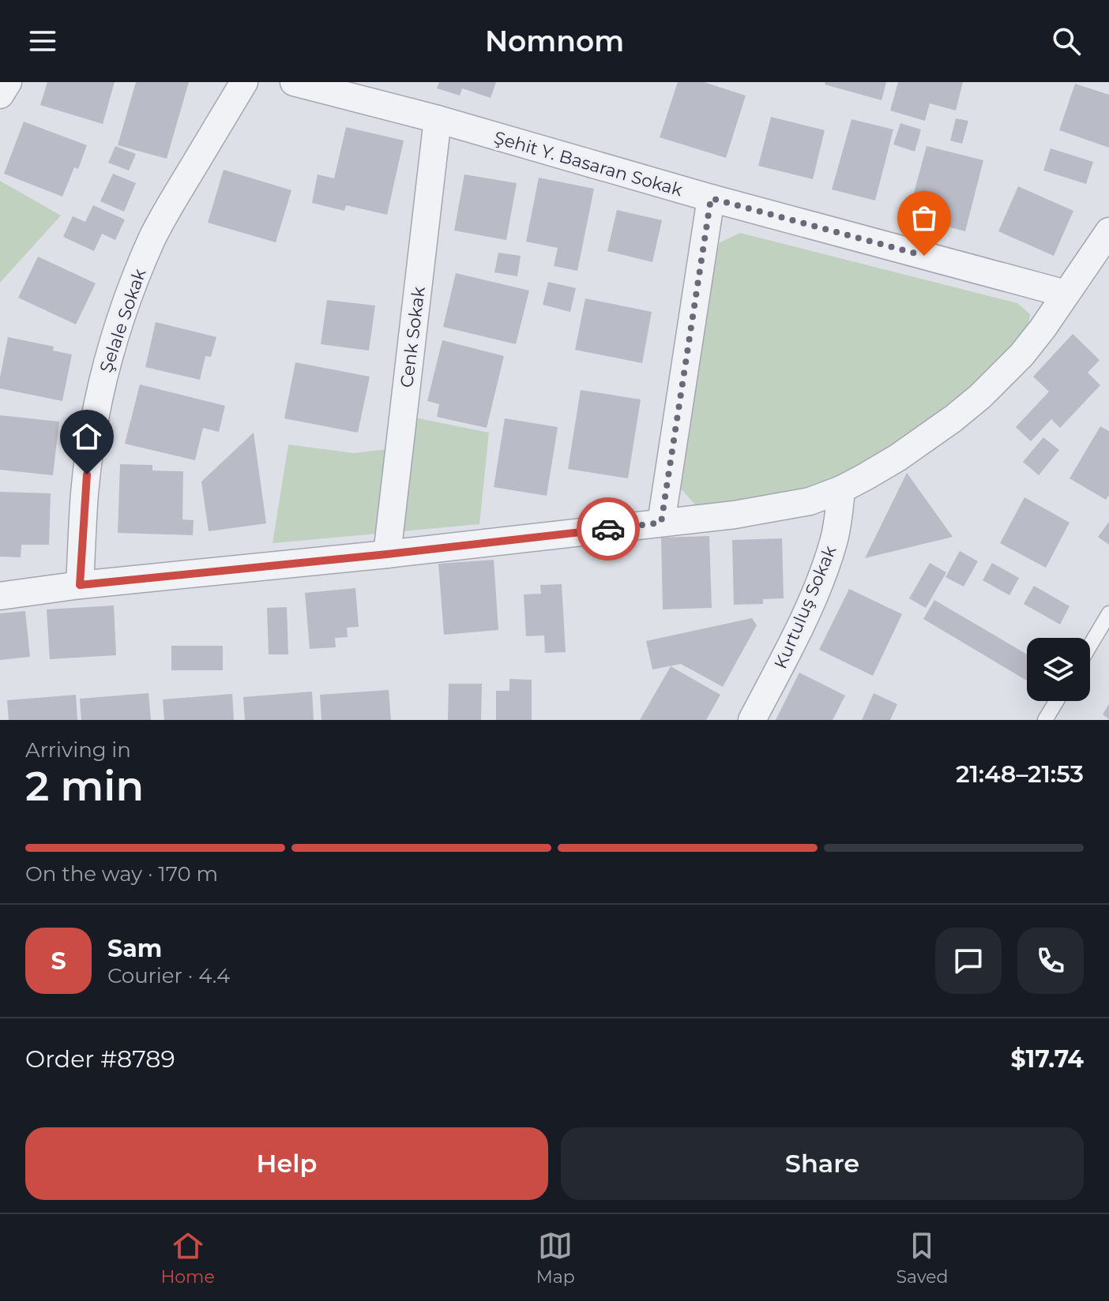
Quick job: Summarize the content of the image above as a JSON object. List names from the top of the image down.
{
  "streets": {
    "street": [
      "Şehit Y. Basaran Sokak",
      "Şelale Sokak",
      "Cenk Sokak",
      "Kurtuluş Sokak"
    ]
  },
  "crossings": [
    ["Şehit Y. Basaran Sokak", "Cenk Sokak"]
  ],
  "page": {
    "header": "Nomnom",
    "heading": ["2 min", "Arriving in", "21:48–21:53"],
    "panel": [
      "Sam",
      "Courier · 4.4",
      "Order #8789",
      "$17.74"
    ],
    "bar": "On the way · 170 m",
    "round": "S",
    "buttons": ["Help", "Share"],
    "tabs": ["Home", "Map", "Saved"]
  }
}
